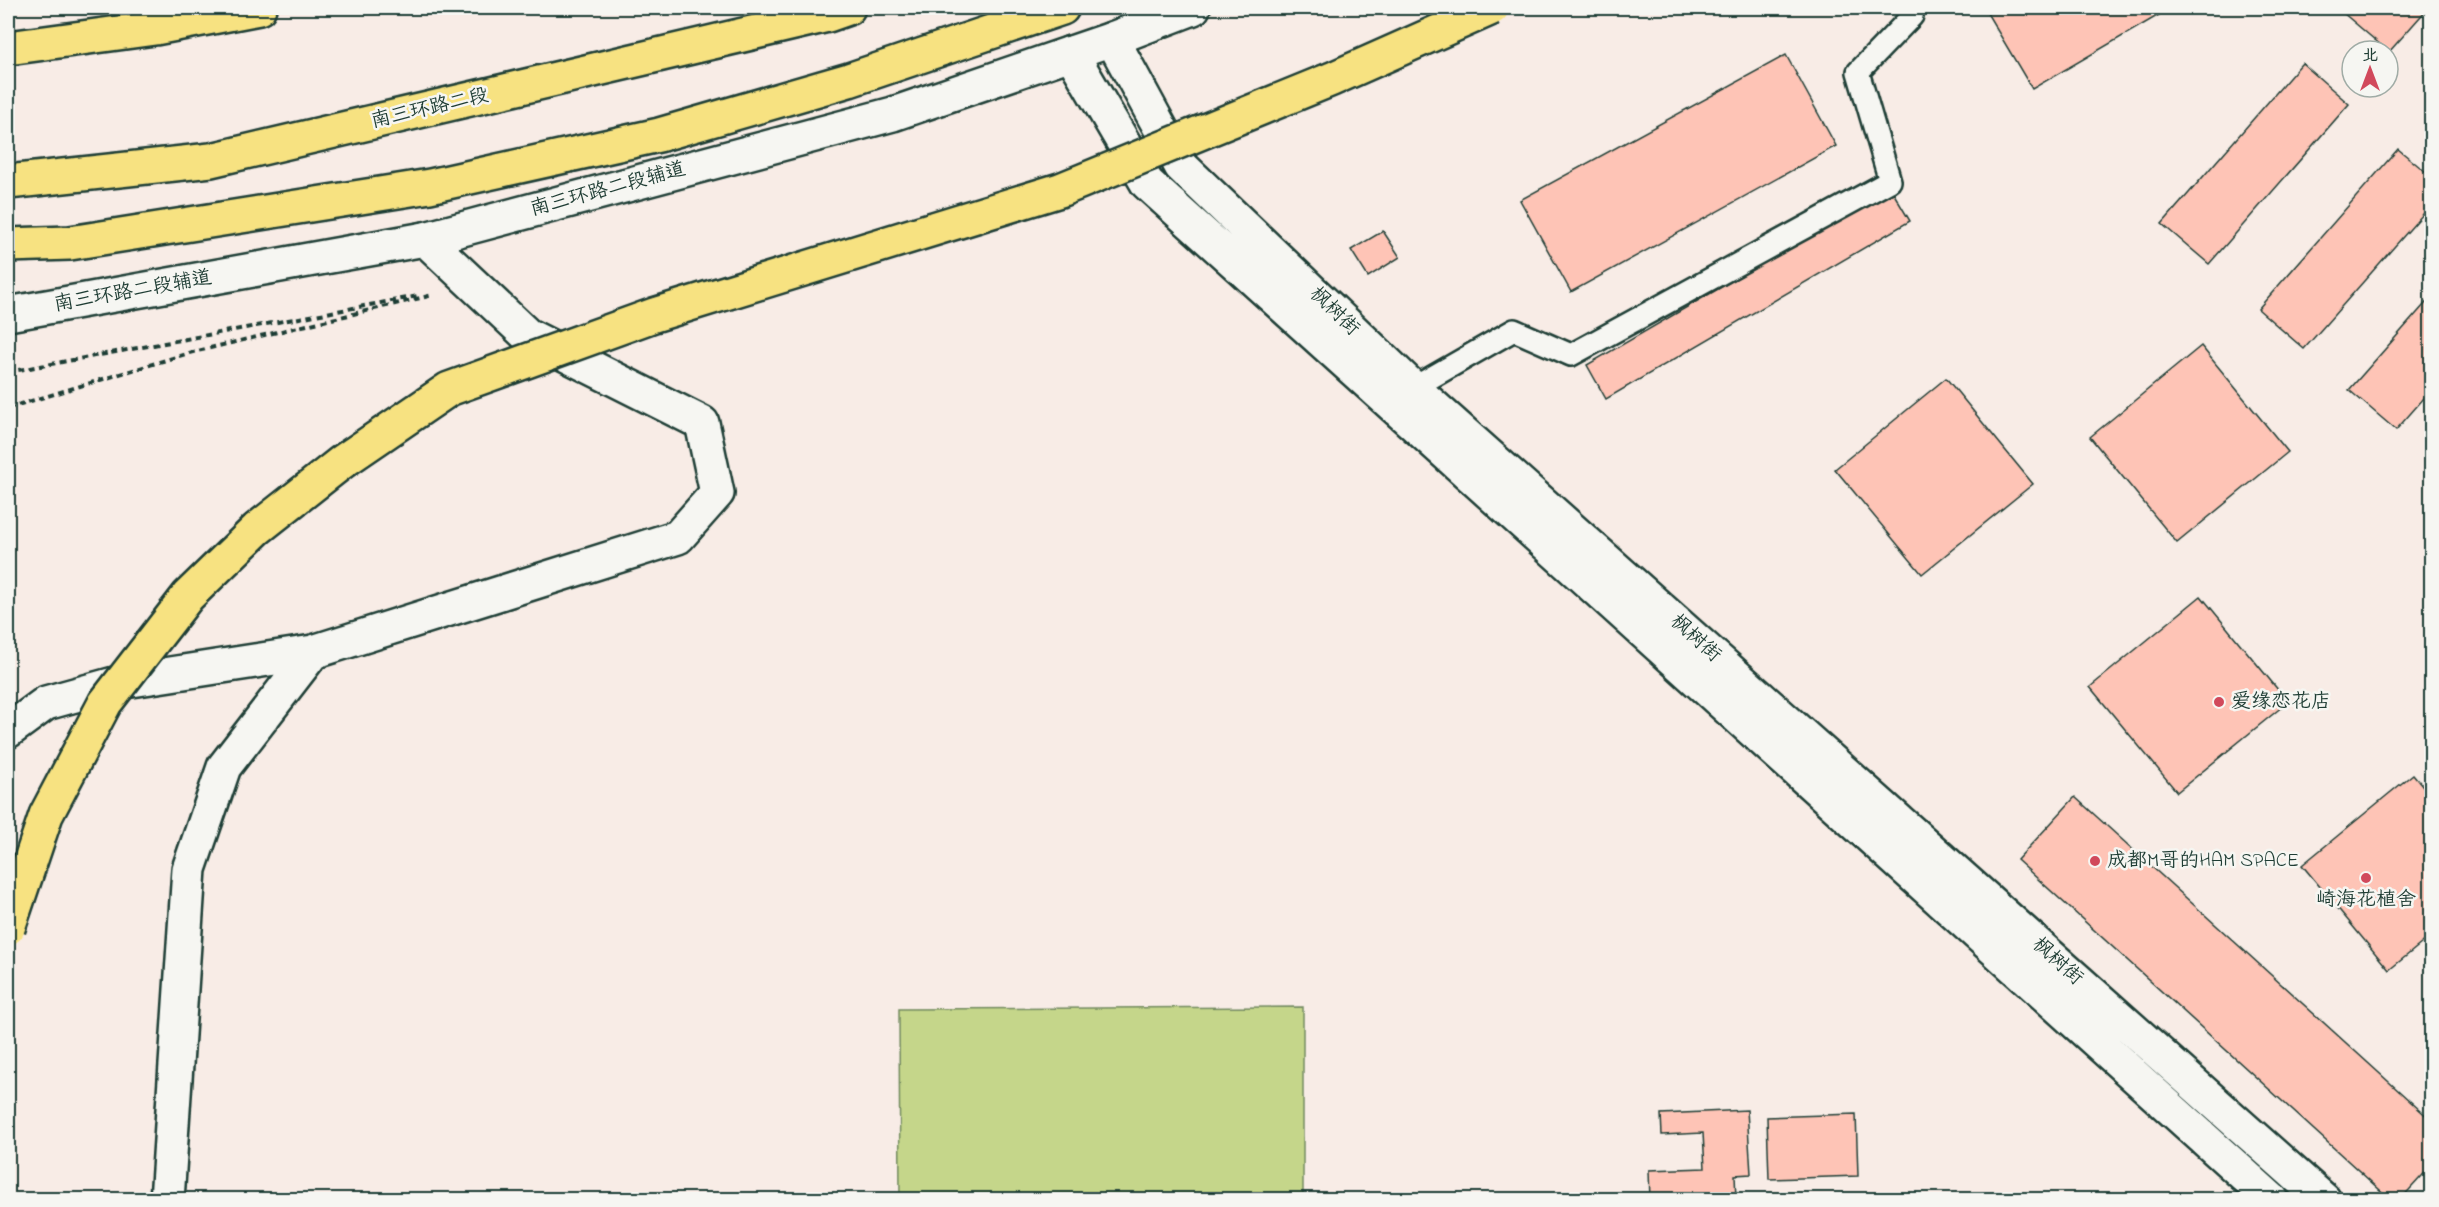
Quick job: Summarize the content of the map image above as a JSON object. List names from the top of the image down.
{
  "streets": {
    "highway": ["南三环路二段"],
    "street": ["南三环路二段辅道", "枫树街"]
  },
  "crossings": [
    ["南三环路二段辅道", "枫树街"]
  ],
  "places": ["爱缘恋花店", "成都M哥的HAM SPACE", "崎海花植舍"],
  "north": "top"
}
